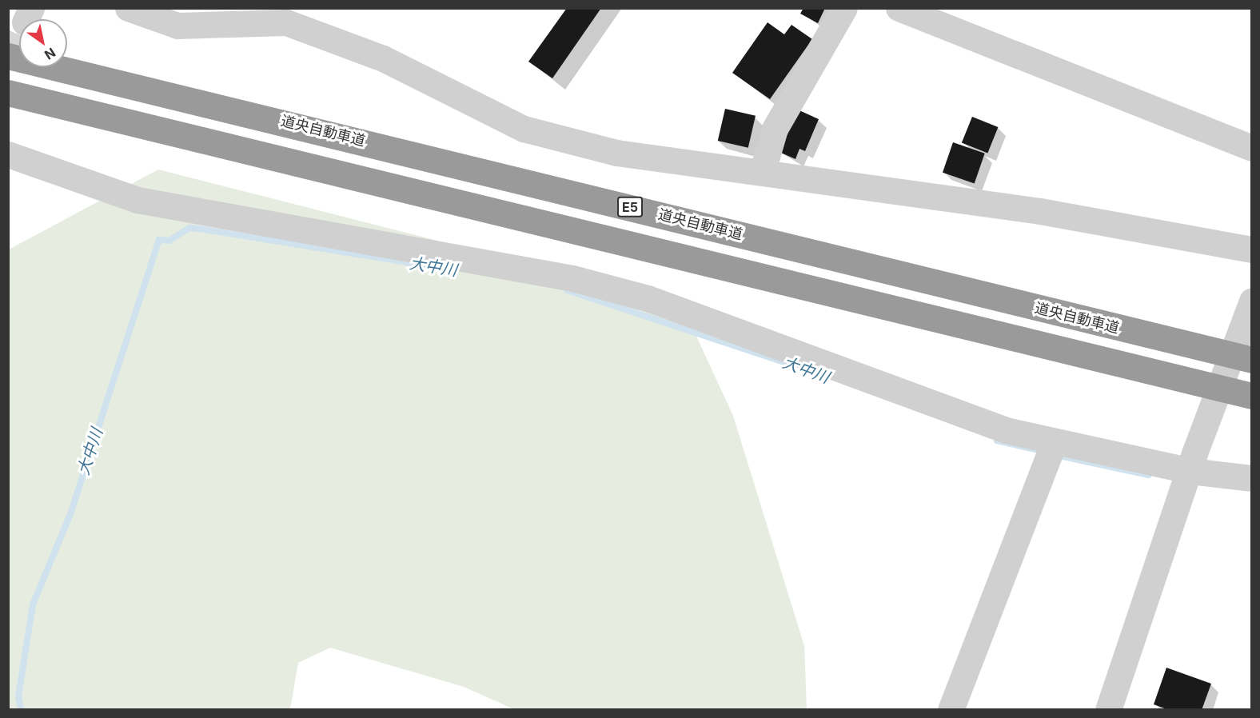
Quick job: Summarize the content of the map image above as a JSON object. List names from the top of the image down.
{
  "streets": {
    "highway": ["道央自動車道", "E5"]
  },
  "water": ["大中川"],
  "north": "bottom right"
}
